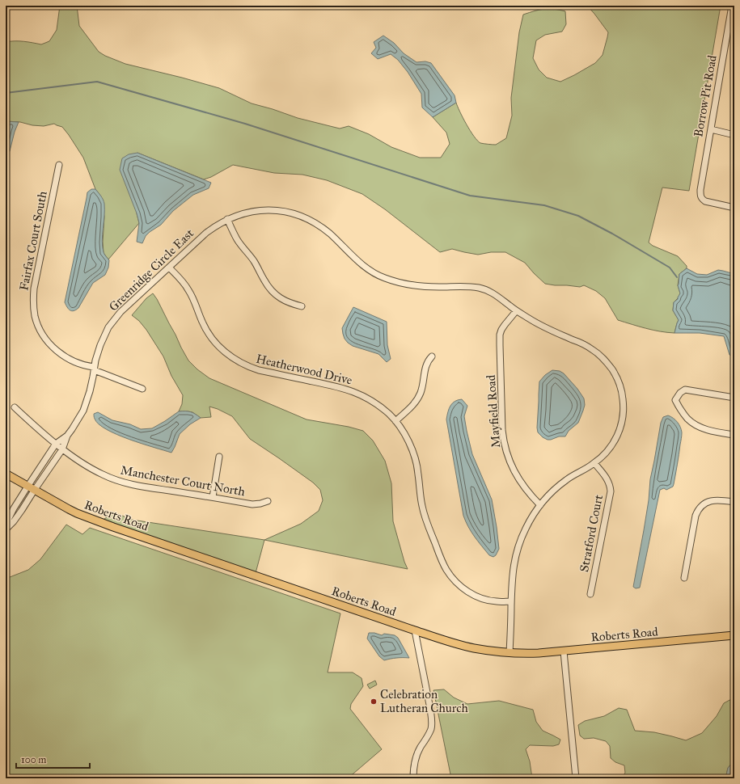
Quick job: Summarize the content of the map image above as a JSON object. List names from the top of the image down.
{
  "streets": {
    "main road": ["Roberts Road"],
    "street": [
      "Borrow Pit Road",
      "Fairfax Court South",
      "Greenridge Circle East",
      "Heatherwood Drive",
      "Mayfield Road",
      "Manchester Court North",
      "Stratford Court"
    ]
  },
  "crossings": [
    ["Fairfax Court South", "Greenridge Circle East"],
    ["Greenridge Circle East", "Heatherwood Drive"],
    ["Greenridge Circle East", "Mayfield Road"],
    ["Greenridge Circle East", "Manchester Court North"],
    ["Greenridge Circle East", "Roberts Road"],
    ["Greenridge Circle East", "Stratford Court"]
  ],
  "places": ["Celebration Lutheran Church"],
  "scale_bar": "100 m"
}
